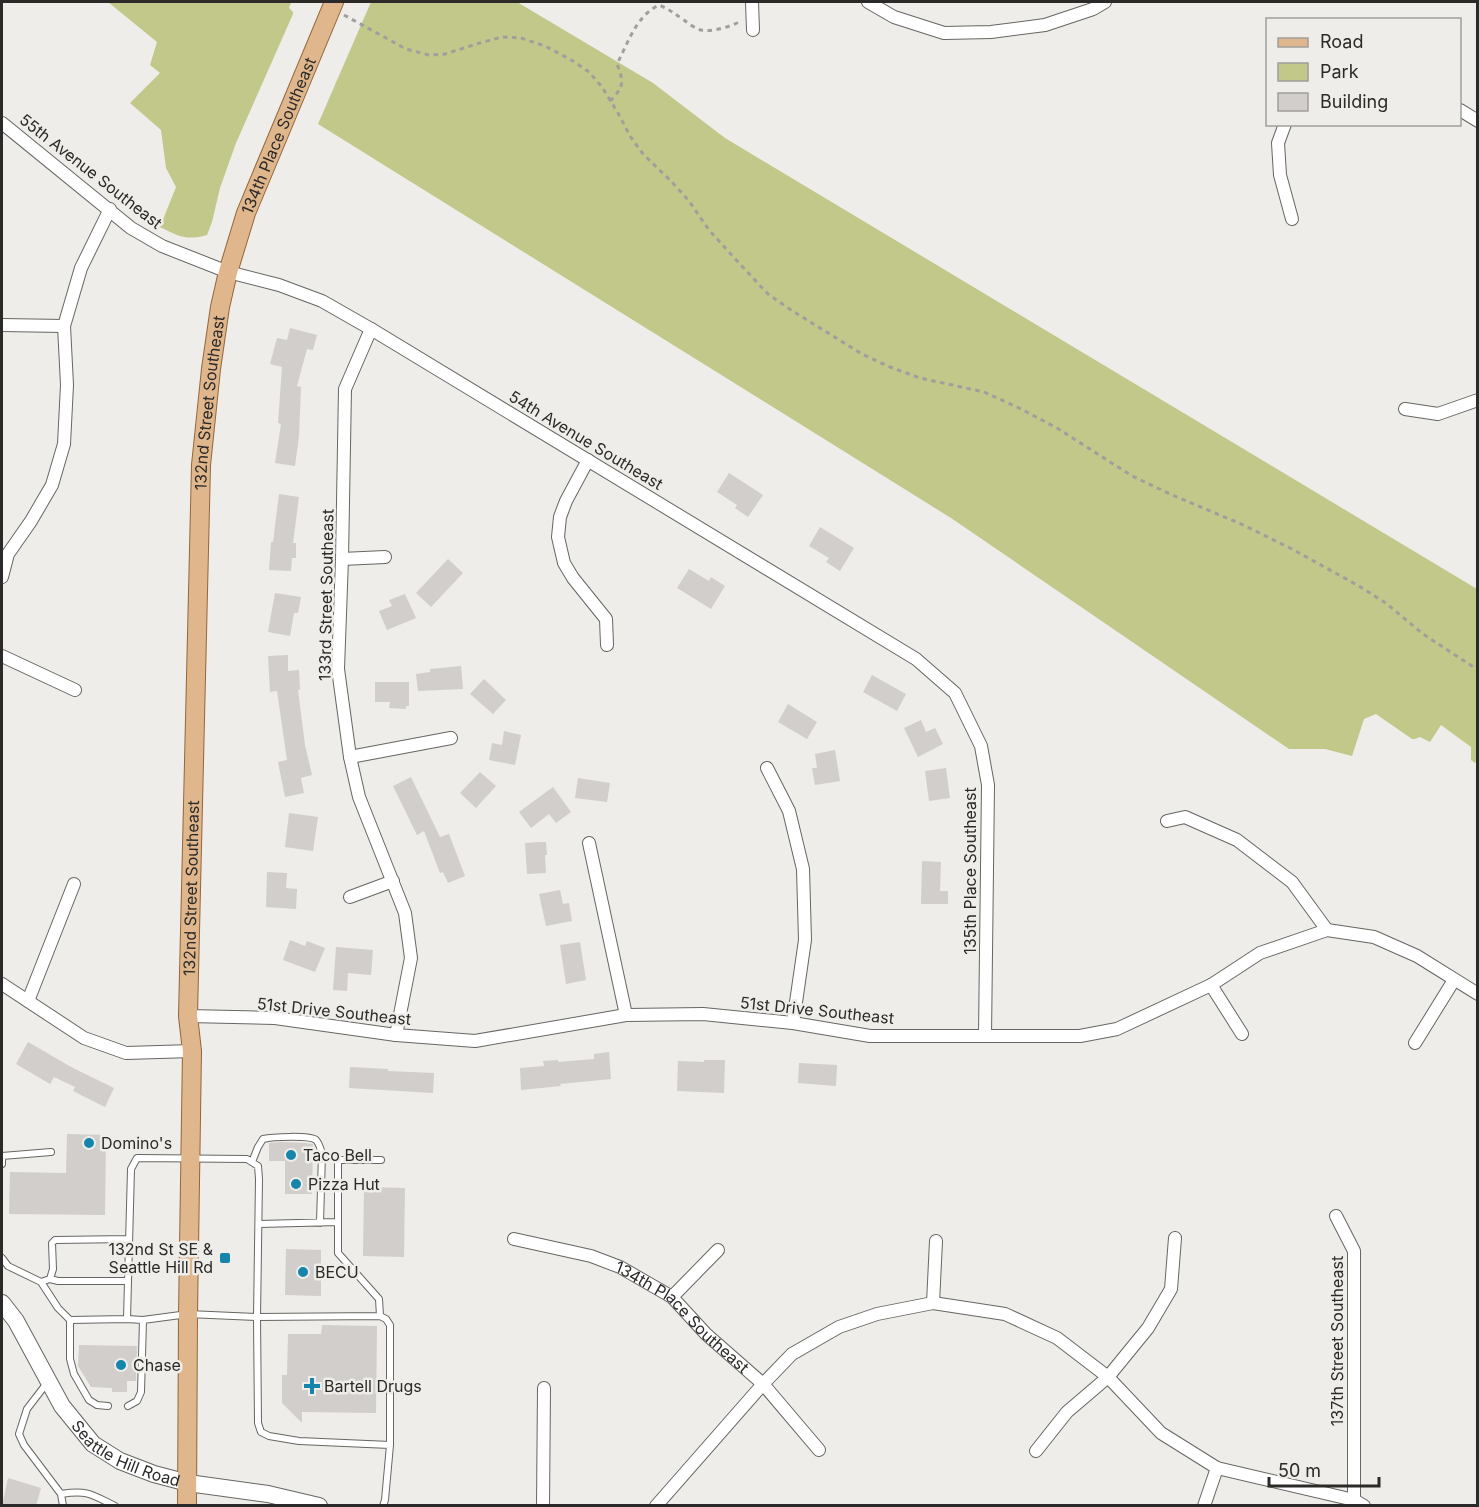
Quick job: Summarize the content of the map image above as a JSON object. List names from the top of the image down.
{
  "streets": {
    "main road": ["134th Place Southeast", "132nd Street Southeast", "Seattle Hill Road"],
    "street": [
      "55th Avenue Southeast",
      "54th Avenue Southeast",
      "133rd Street Southeast",
      "135th Place Southeast",
      "51st Drive Southeast",
      "137th Street Southeast"
    ]
  },
  "crossings": [
    ["134th Place Southeast", "55th Avenue Southeast"],
    ["134th Place Southeast", "132nd Street Southeast"],
    ["134th Place Southeast", "54th Avenue Southeast"],
    ["55th Avenue Southeast", "132nd Street Southeast"],
    ["55th Avenue Southeast", "54th Avenue Southeast"],
    ["132nd Street Southeast", "54th Avenue Southeast"],
    ["132nd Street Southeast", "51st Drive Southeast"],
    ["132nd Street Southeast", "Seattle Hill Road"],
    ["54th Avenue Southeast", "133rd Street Southeast"],
    ["54th Avenue Southeast", "135th Place Southeast"],
    ["133rd Street Southeast", "51st Drive Southeast"],
    ["135th Place Southeast", "51st Drive Southeast"]
  ],
  "places": {
    "other": [
      "Domino's",
      "Taco Bell",
      "Pizza Hut",
      "BECU",
      "Chase"
    ],
    "transit": ["132nd St SE & Seattle Hill Rd"],
    "health": ["Bartell Drugs"]
  },
  "legend": ["Road", "Park", "Building"],
  "scale_bar": "50 m"
}
